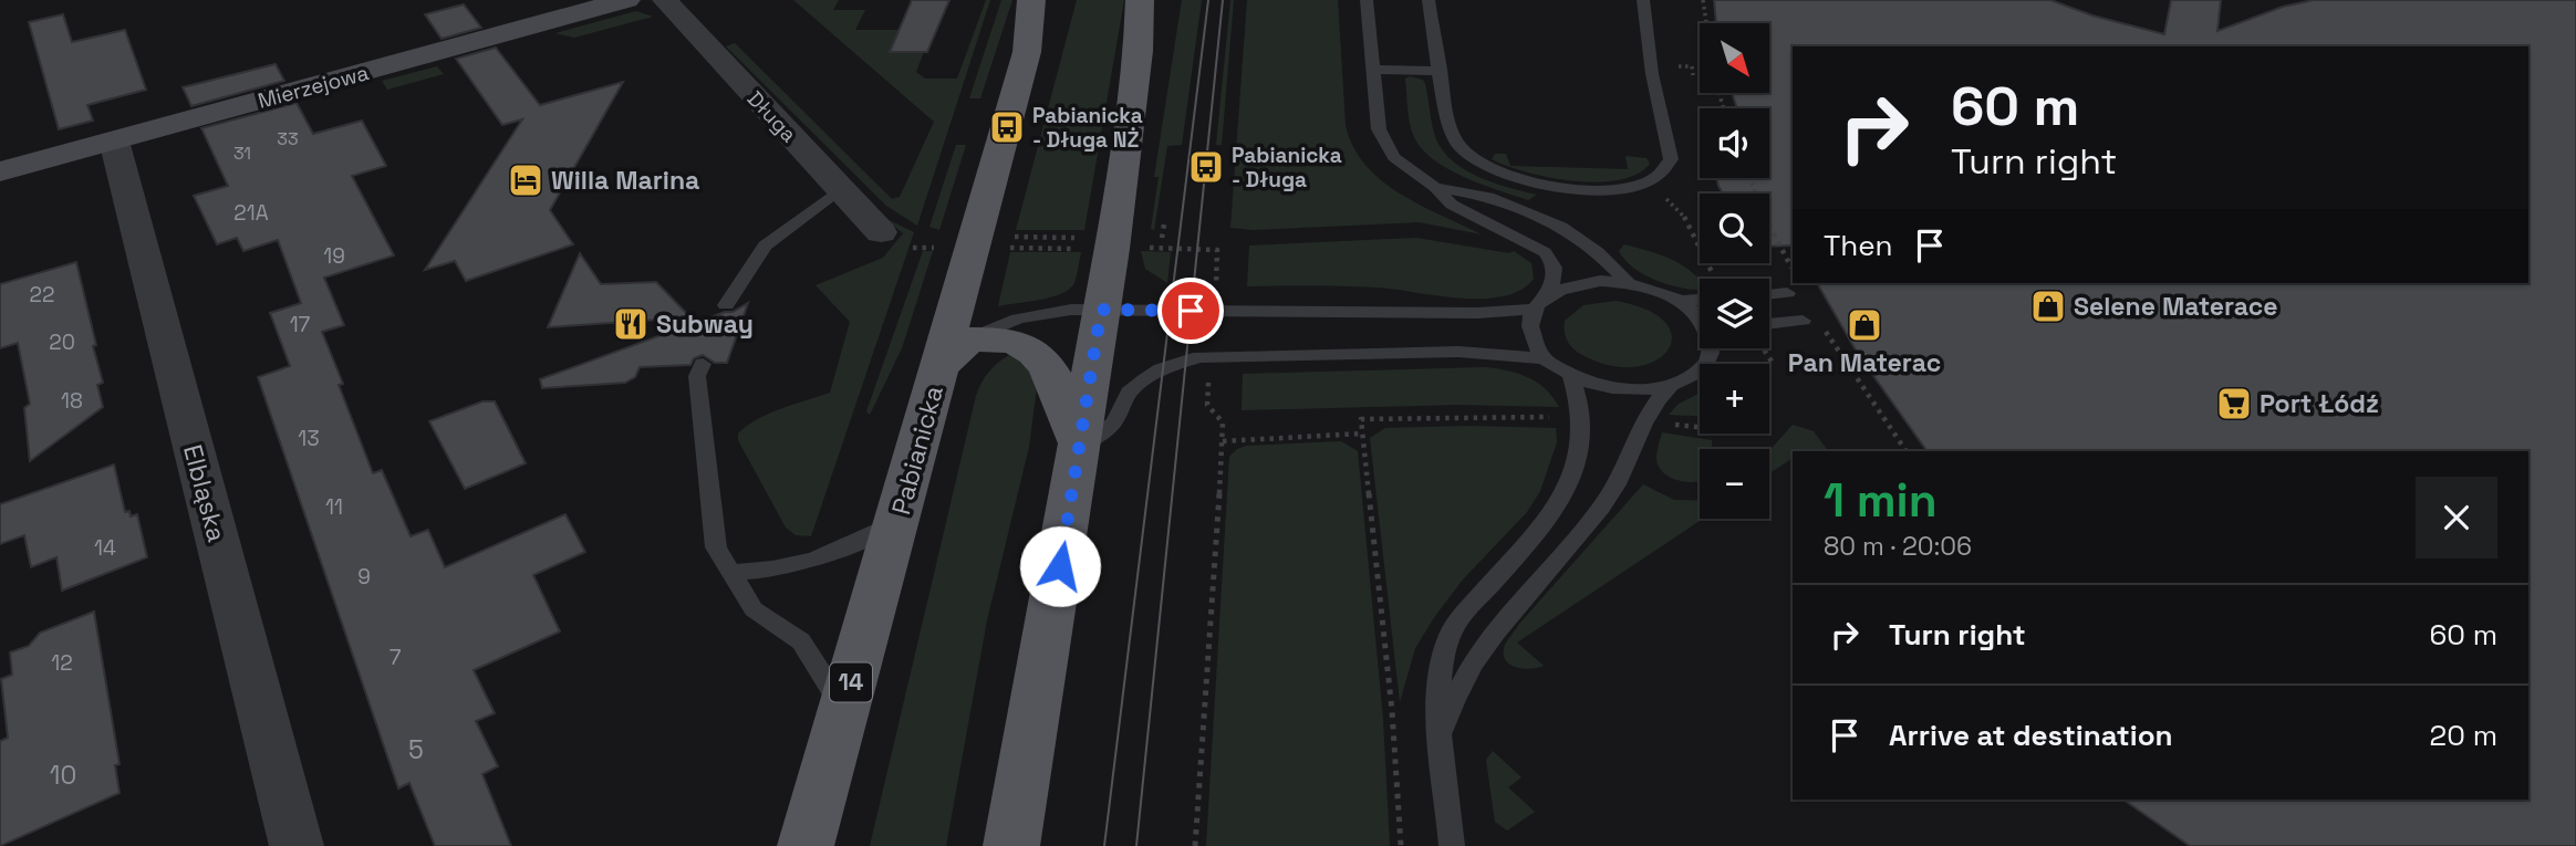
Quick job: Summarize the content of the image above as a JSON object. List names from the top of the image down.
{
  "streets": {
    "main road": ["Pabianicka", "14"],
    "street": ["Mierzejowa", "Długa", "Elbląska"]
  },
  "crossings": [
    ["Mierzejowa", "Elbląska"],
    ["Pabianicka", "14"]
  ],
  "places": {
    "bus stop": ["Pabianicka - Długa NŻ", "Pabianicka - Długa"],
    "hotel": ["Willa Marina"],
    "shop": ["Selene Materace", "Pan Materac"],
    "restaurant": ["Subway"],
    "supermarket": ["Port Łódź"]
  },
  "house_numbers": [
    "33",
    "31",
    "21A",
    "19",
    "22",
    "17",
    "20",
    "18",
    "13",
    "11",
    "14",
    "9",
    "7",
    "12",
    "5",
    "10"
  ],
  "north": "bottom right",
  "page": {
    "map_buttons": ["+", "−"],
    "turn": ["60 m", "Turn right"],
    "then": "Then",
    "heading": ["1 min", "80 m · 20:06"],
    "list": [
      {
        "name": "Turn right",
        "value": "60 m"
      },
      {
        "name": "Arrive at destination",
        "value": "20 m"
      }
    ]
  }
}
